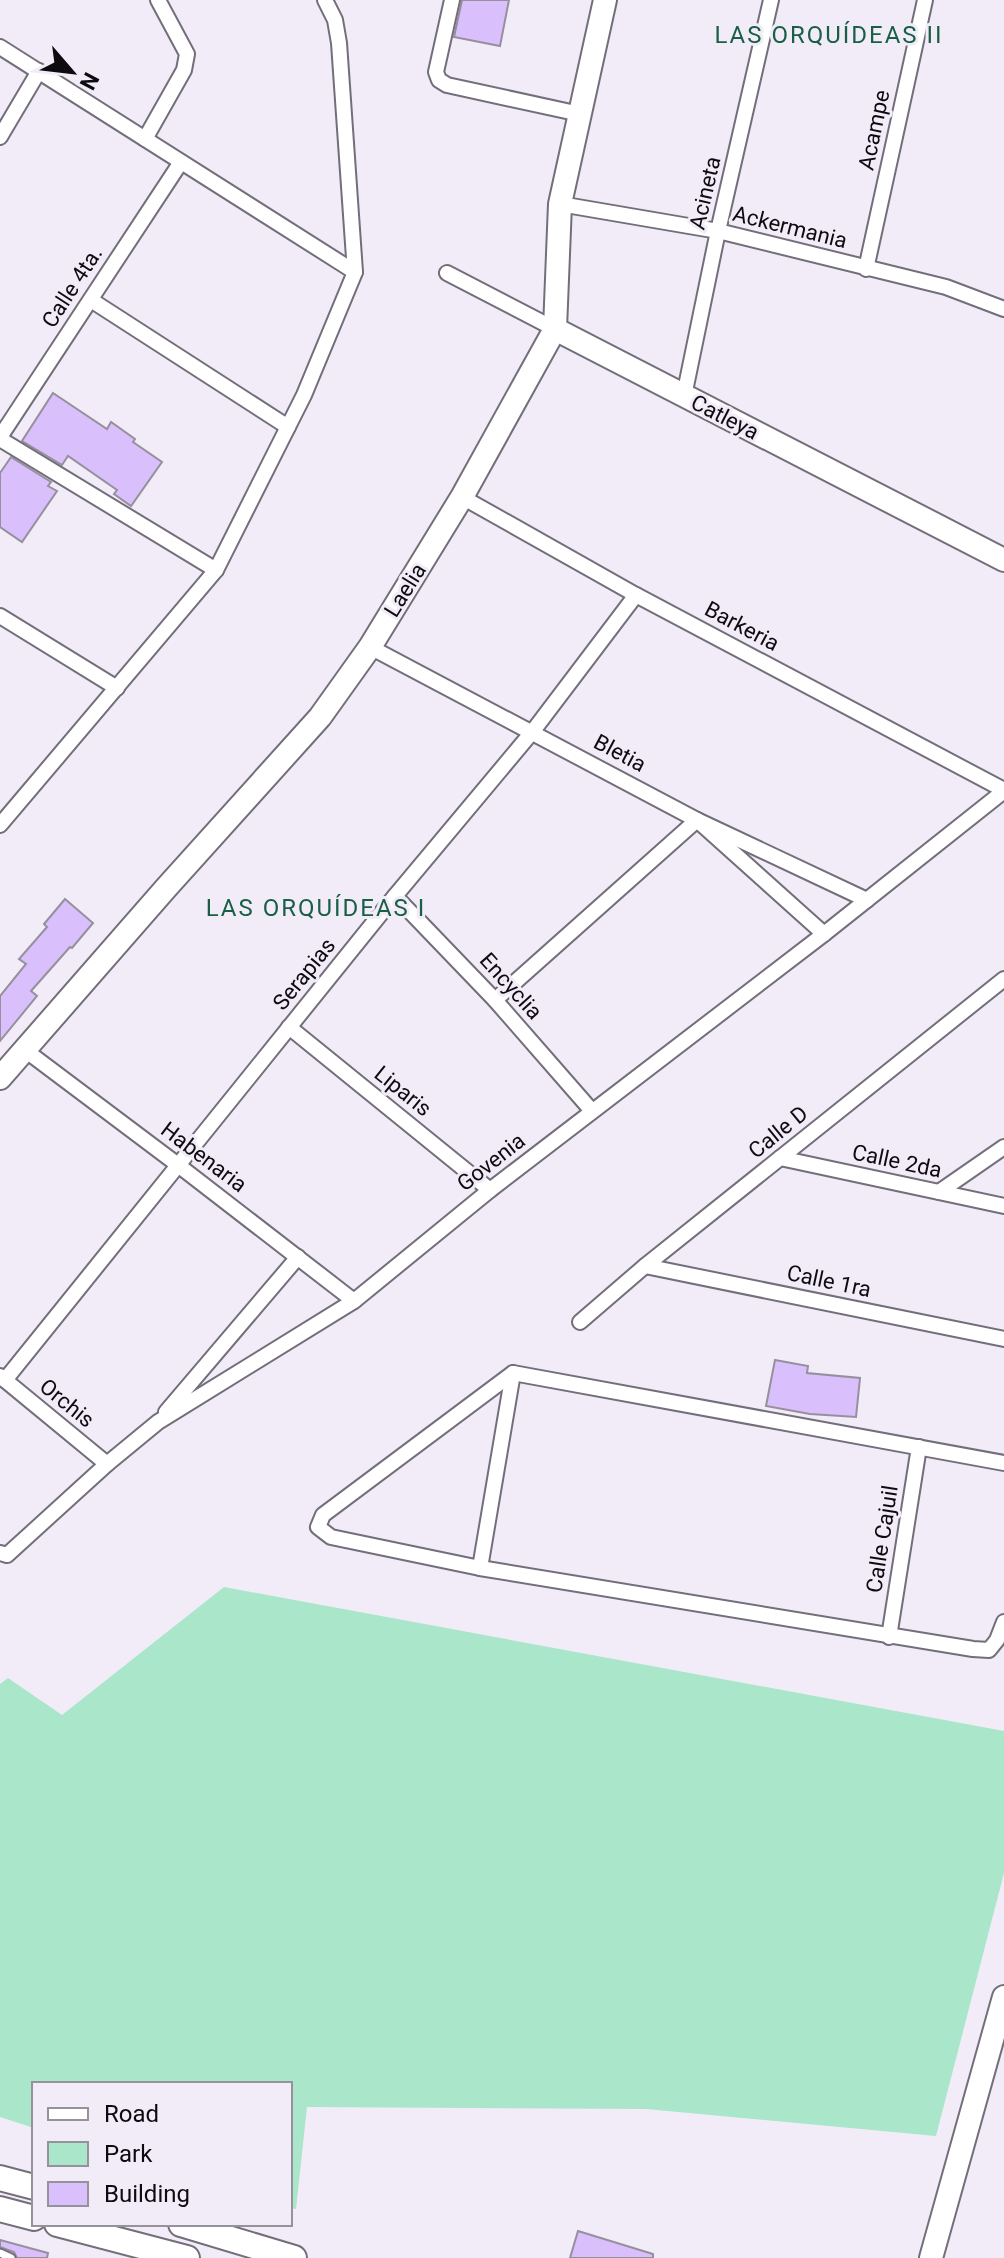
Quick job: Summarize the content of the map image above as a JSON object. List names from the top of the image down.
{
  "streets": {
    "street": [
      "Acampe",
      "Acineta",
      "Ackermania",
      "Calle 4ta.",
      "Catleya",
      "Laelia",
      "Barkeria",
      "Bletia",
      "Serapias",
      "Encyclia",
      "Liparis",
      "Calle D",
      "Habenaria",
      "Calle 2da",
      "Govenia",
      "Calle 1ra",
      "Orchis",
      "Calle Cajuil"
    ]
  },
  "crossings": [
    ["Acampe", "Ackermania"],
    ["Acineta", "Ackermania"],
    ["Acineta", "Catleya"],
    ["Ackermania", "Laelia"],
    ["Catleya", "Laelia"],
    ["Laelia", "Barkeria"],
    ["Laelia", "Bletia"],
    ["Laelia", "Habenaria"],
    ["Barkeria", "Serapias"],
    ["Barkeria", "Govenia"],
    ["Bletia", "Serapias"],
    ["Bletia", "Govenia"],
    ["Serapias", "Encyclia"],
    ["Serapias", "Liparis"],
    ["Serapias", "Habenaria"],
    ["Serapias", "Orchis"],
    ["Encyclia", "Govenia"],
    ["Liparis", "Govenia"],
    ["Calle D", "Calle 2da"],
    ["Calle D", "Calle 1ra"],
    ["Habenaria", "Govenia"],
    ["Govenia", "Orchis"]
  ],
  "districts": ["LAS ORQUÍDEAS II", "LAS ORQUÍDEAS I"],
  "legend": ["Road", "Park", "Building"],
  "north": "bottom right"
}
